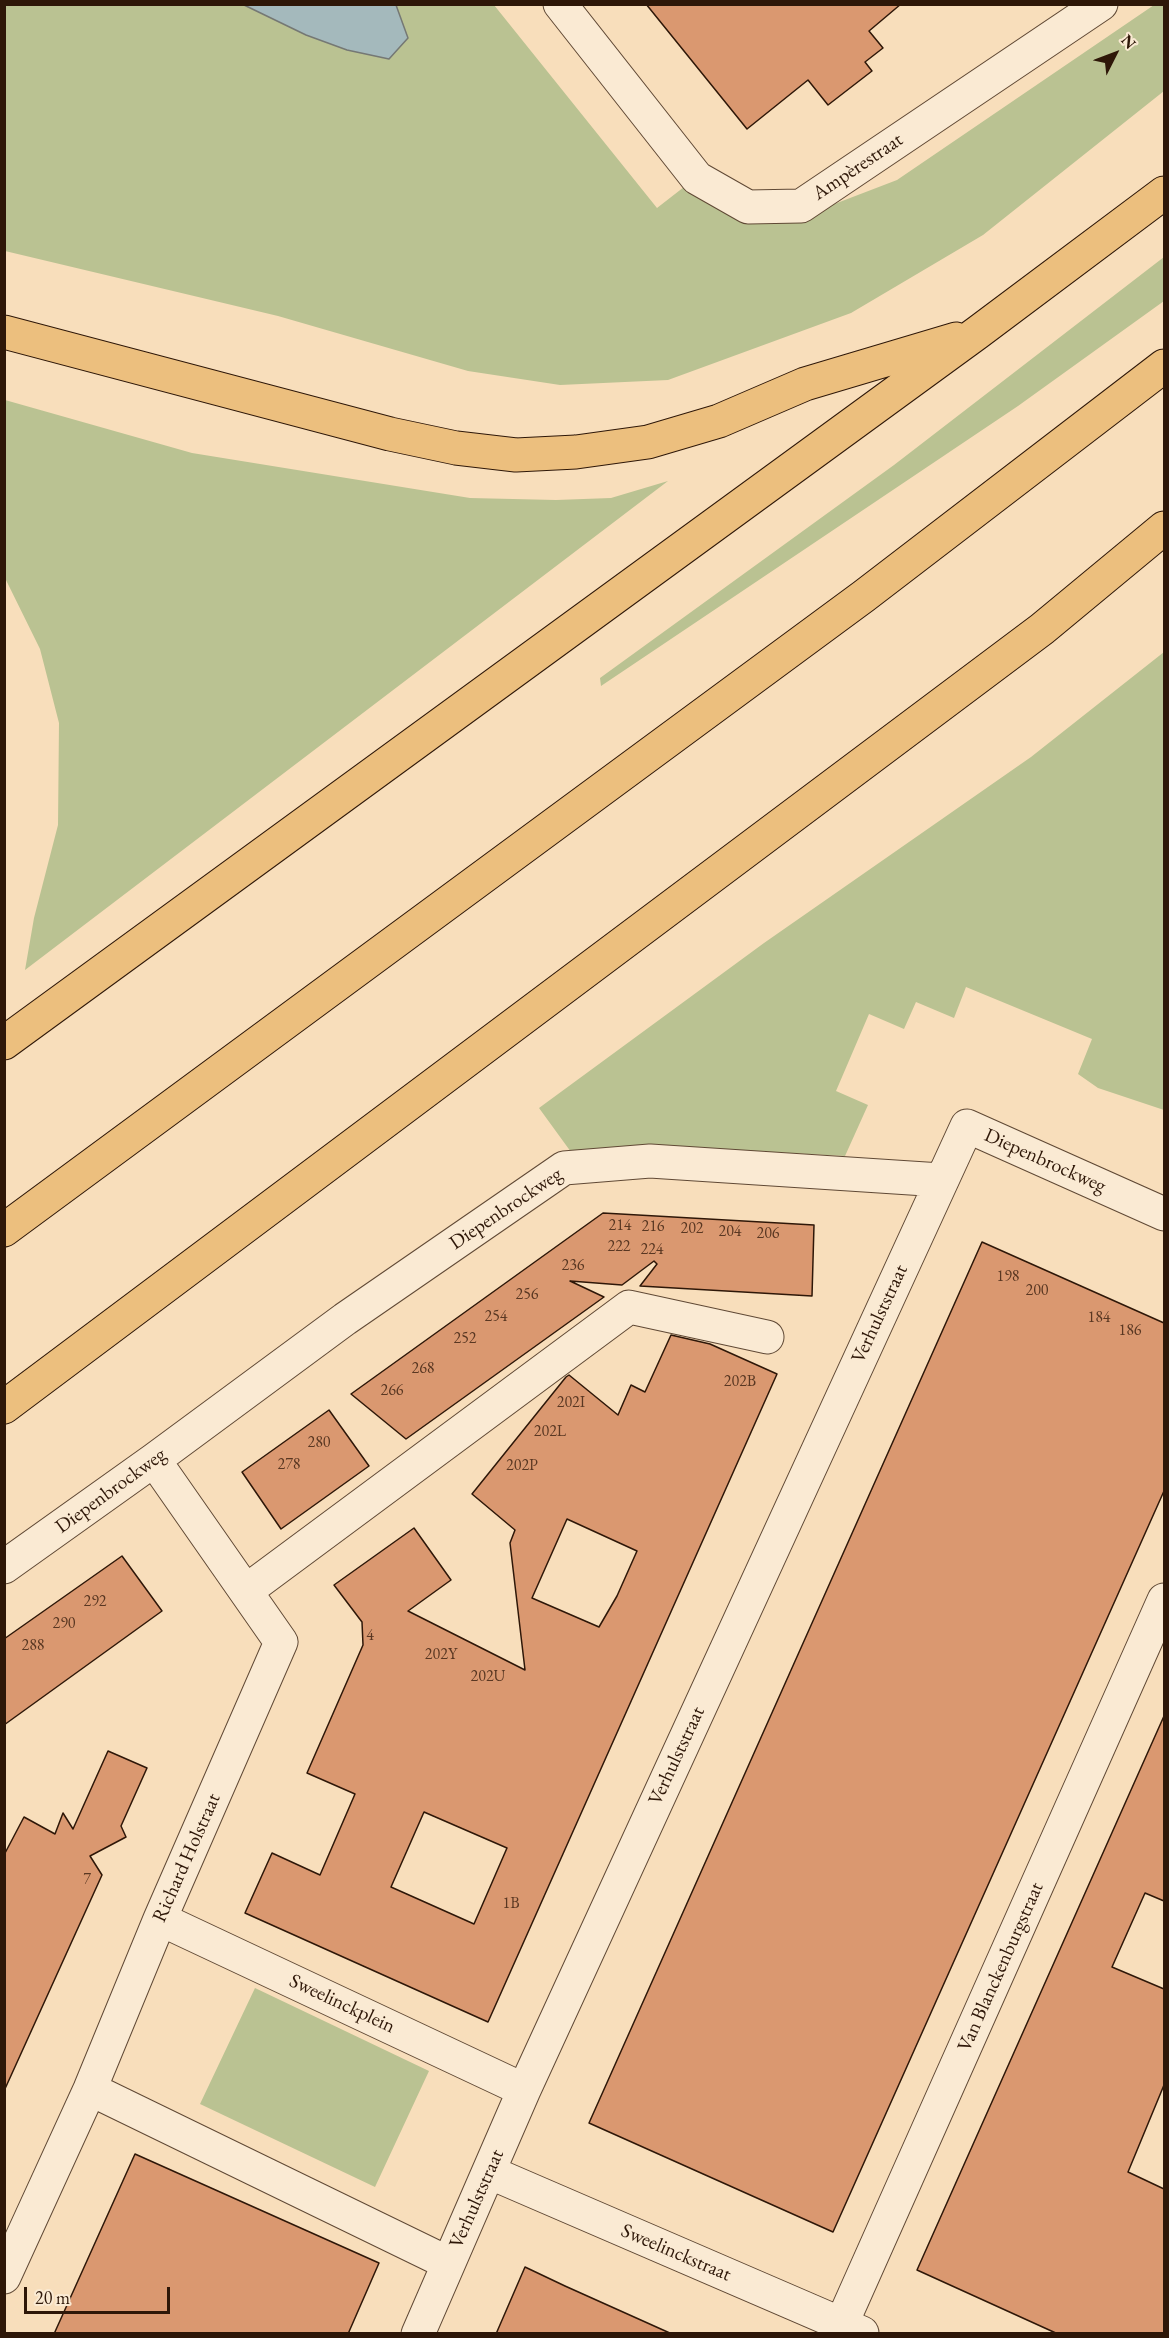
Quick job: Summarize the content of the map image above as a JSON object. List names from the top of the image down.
{
  "streets": {
    "street": [
      "Ampèrestraat",
      "Diepenbrockweg",
      "Verhulststraat",
      "Richard Holstraat",
      "Van Blanckenburgstraat",
      "Sweelinckplein",
      "Sweelinckstraat"
    ]
  },
  "crossings": [
    ["Diepenbrockweg", "Verhulststraat"],
    ["Diepenbrockweg", "Richard Holstraat"],
    ["Verhulststraat", "Sweelinckplein"],
    ["Verhulststraat", "Sweelinckstraat"],
    ["Richard Holstraat", "Sweelinckplein"],
    ["Van Blanckenburgstraat", "Sweelinckstraat"]
  ],
  "house_numbers": [
    "214",
    "216",
    "202",
    "204",
    "206",
    "222",
    "224",
    "236",
    "198",
    "200",
    "256",
    "254",
    "184",
    "186",
    "252",
    "268",
    "202B",
    "266",
    "202I",
    "202L",
    "280",
    "278",
    "202P",
    "292",
    "290",
    "4",
    "288",
    "202Y",
    "202U",
    "7",
    "1B"
  ],
  "scale_bar": "20 m",
  "north": "top right"
}
